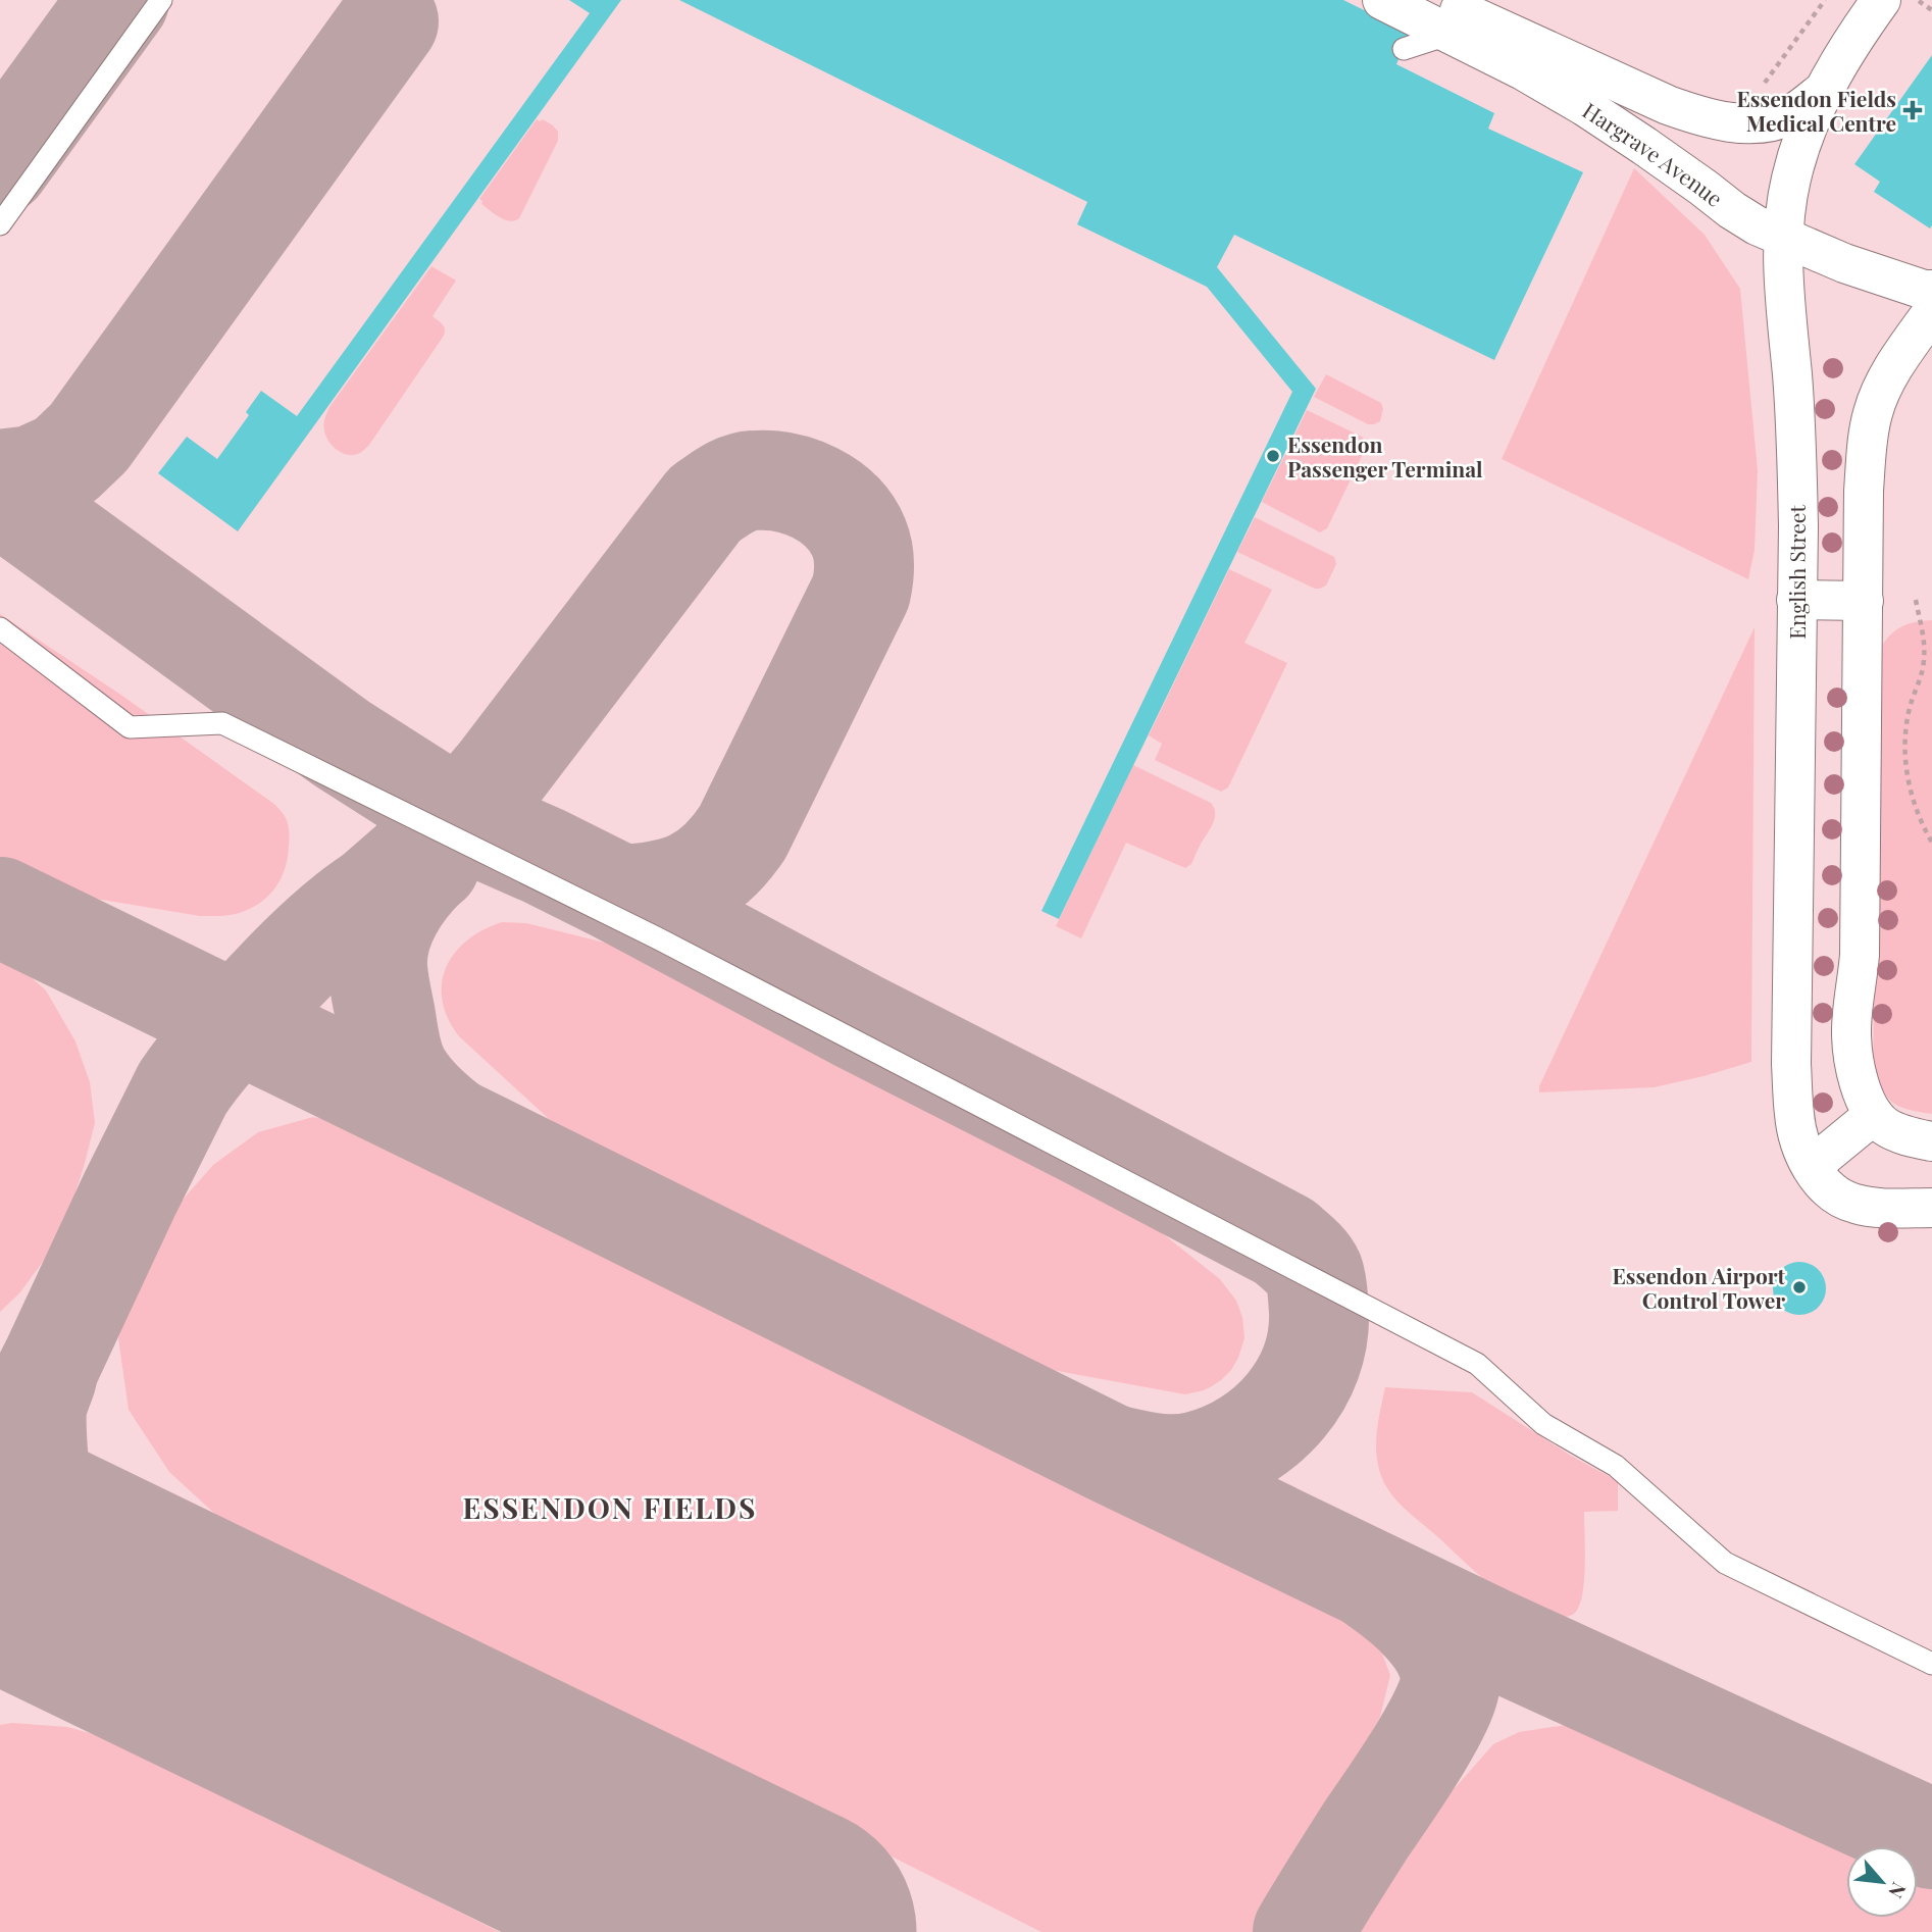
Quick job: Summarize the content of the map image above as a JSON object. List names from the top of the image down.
{
  "streets": {
    "street": ["Hargrave Avenue", "English Street"]
  },
  "crossings": [
    ["Hargrave Avenue", "English Street"]
  ],
  "districts": ["ESSENDON FIELDS"],
  "places": {
    "health": ["Essendon Fields Medical Centre"],
    "other": ["Essendon Passenger Terminal", "Essendon Airport Control Tower"]
  },
  "north": "bottom right"
}
